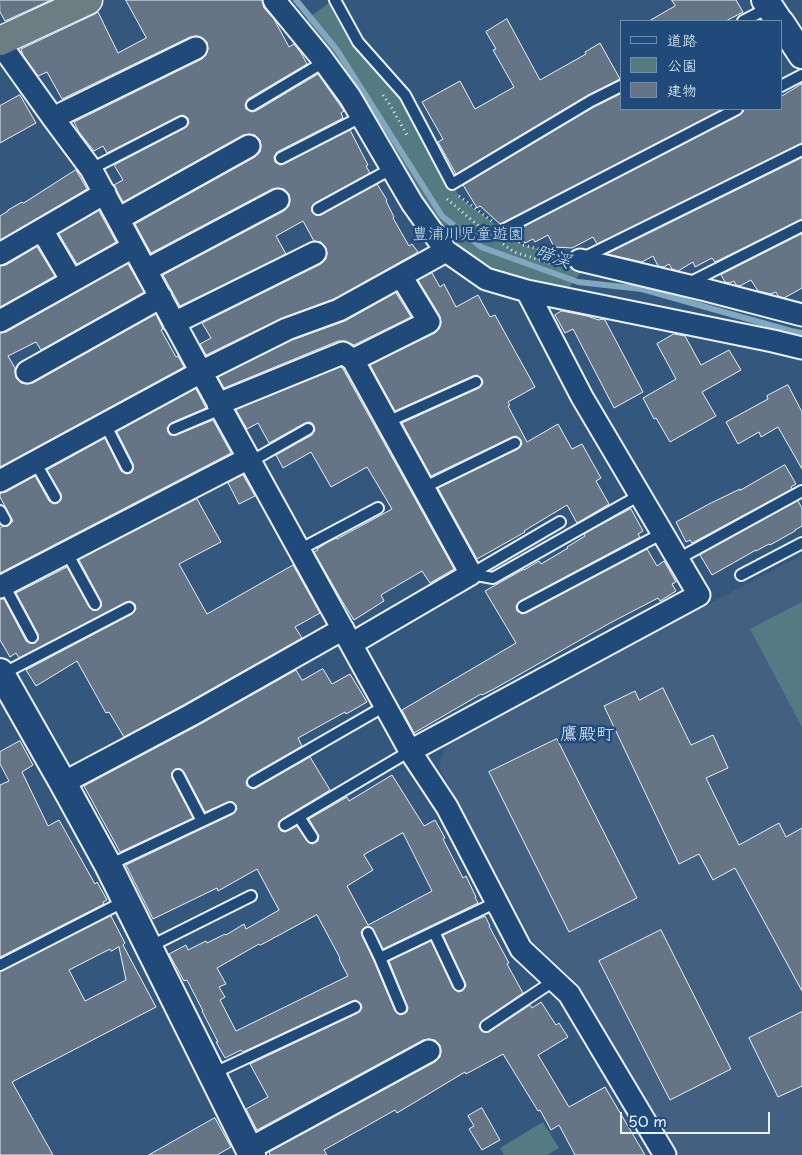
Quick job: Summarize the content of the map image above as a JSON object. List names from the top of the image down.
{
  "districts": ["鷹殿町"],
  "water": ["暗渓"],
  "parks": ["豊浦川児童遊園"],
  "legend": ["道路", "公園", "建物"],
  "scale_bar": "50 m"
}
